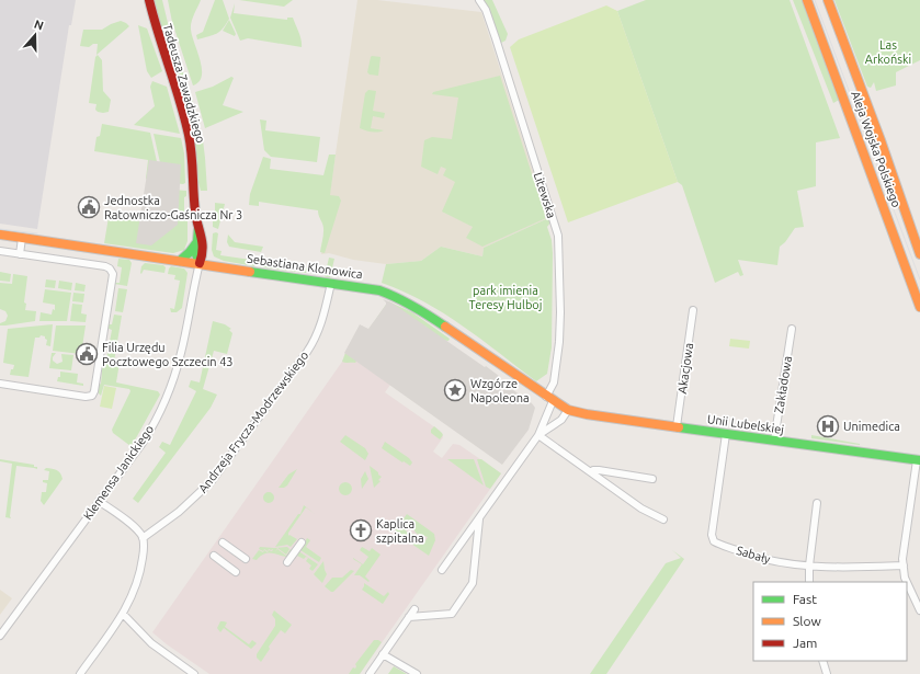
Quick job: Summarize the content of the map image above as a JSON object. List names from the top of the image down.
{
  "streets": {
    "street": [
      "Tadeusza Zawadzkiego",
      "Aleja Wojska Polskiego",
      "Litewska",
      "Sebastiana Klonowica",
      "Akacjowa",
      "Zakładowa",
      "Andrzeja Frycza-Modrzewskiego",
      "Unii Lubelskiej",
      "Klemensa Janickiego",
      "Sabały"
    ]
  },
  "crossings": [
    ["Tadeusza Zawadzkiego", "Sebastiana Klonowica"],
    ["Tadeusza Zawadzkiego", "Klemensa Janickiego"],
    ["Litewska", "Sebastiana Klonowica"],
    ["Litewska", "Unii Lubelskiej"],
    ["Sebastiana Klonowica", "Andrzeja Frycza-Modrzewskiego"],
    ["Sebastiana Klonowica", "Unii Lubelskiej"],
    ["Sebastiana Klonowica", "Klemensa Janickiego"],
    ["Akacjowa", "Unii Lubelskiej"],
    ["Zakładowa", "Unii Lubelskiej"],
    ["Unii Lubelskiej", "Sabały"]
  ],
  "parks": ["Las Arkoński", "park imienia Teresy Hulboj"],
  "places": {
    "public building": ["Jednostka Ratowniczo-Gaśnicza Nr 3", "Filia Urzędu Pocztowego Szczecin 43"],
    "place": ["Wzgórze Napoleona"],
    "hospital": ["Unimedica"],
    "church": ["Kaplica szpitalna"]
  },
  "legend": ["Fast", "Slow", "Jam"],
  "north": "top"
}
